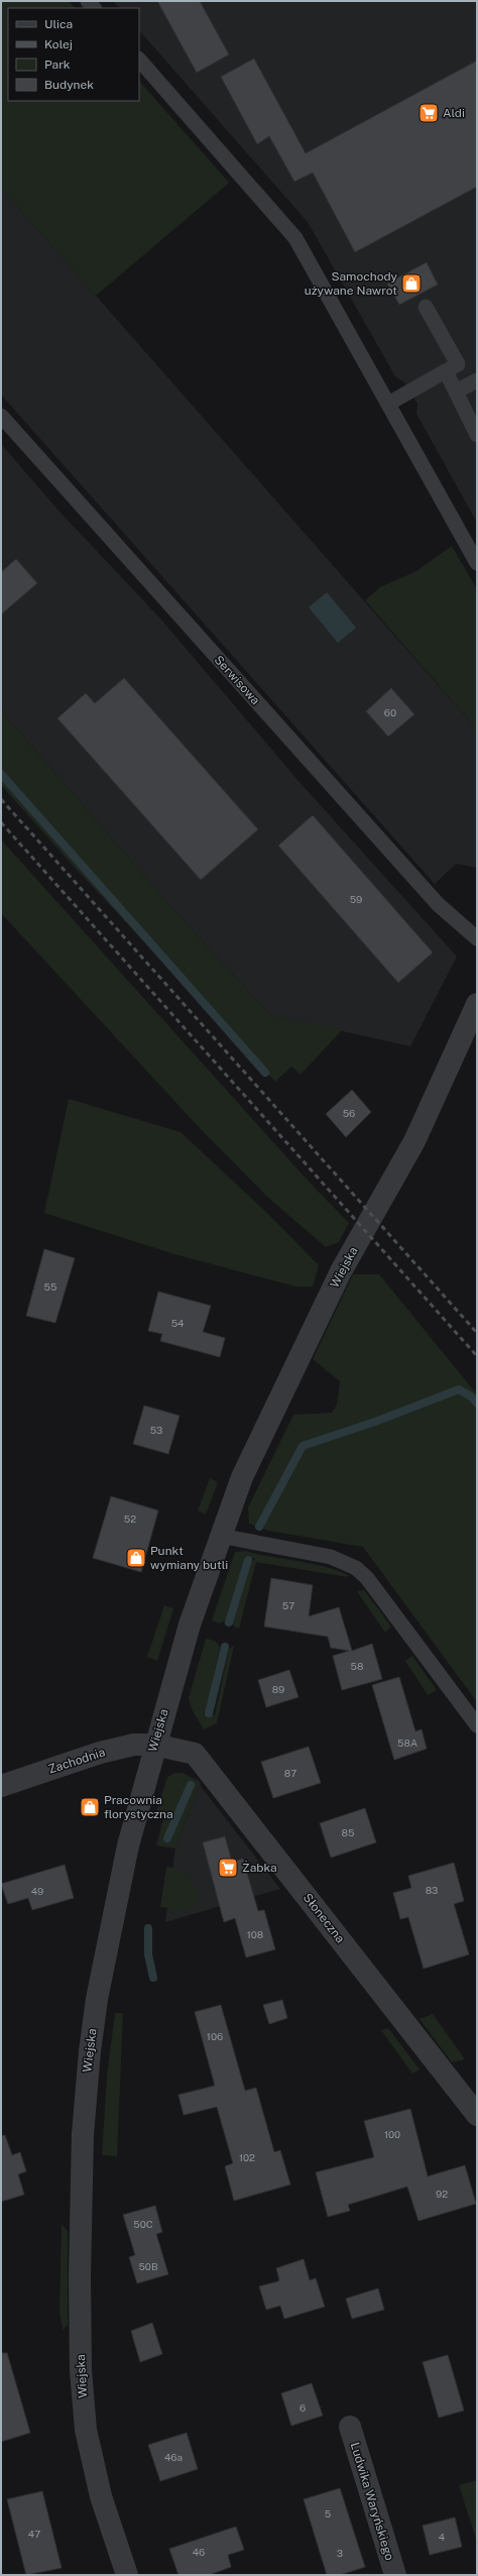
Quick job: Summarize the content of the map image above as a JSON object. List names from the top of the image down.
{
  "streets": {
    "street": [
      "Wiejska",
      "Zachodnia",
      "Słoneczna",
      "Ludwika Waryńskiego"
    ],
    "lane": ["Serwisowa"]
  },
  "crossings": [
    ["Wiejska", "Zachodnia"],
    ["Wiejska", "Słoneczna"],
    ["Zachodnia", "Słoneczna"]
  ],
  "places": {
    "supermarket": ["Aldi", "Żabka"],
    "shop": ["Samochody używane Nawrot", "Punkt wymiany butli", "Pracownia florystyczna"]
  },
  "house_numbers": [
    "60",
    "59",
    "56",
    "55",
    "54",
    "53",
    "52",
    "57",
    "58",
    "89",
    "58A",
    "87",
    "85",
    "83",
    "49",
    "108",
    "106",
    "100",
    "102",
    "92",
    "50C",
    "50B",
    "6",
    "46a",
    "5",
    "47",
    "4",
    "46",
    "3"
  ],
  "legend": [
    "Ulica",
    "Kolej",
    "Park",
    "Budynek"
  ]
}
